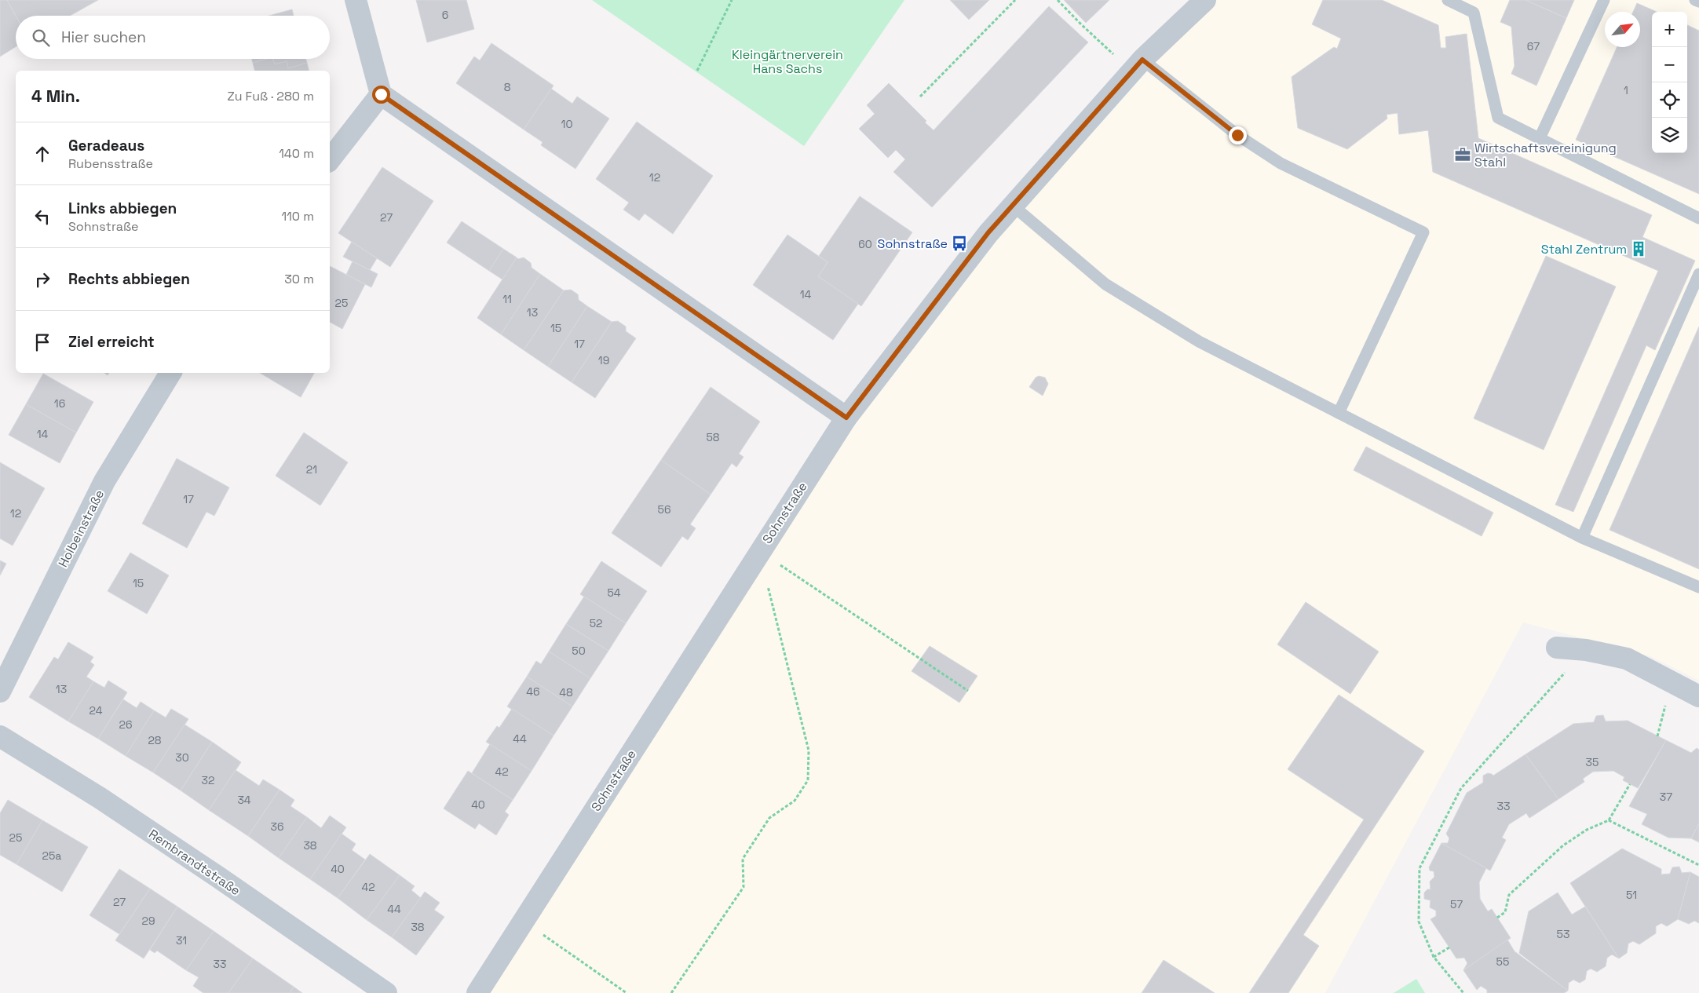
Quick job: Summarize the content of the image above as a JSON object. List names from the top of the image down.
{
  "streets": {
    "street": ["Sohnstraße", "Holbeinstraße", "Rembrandtstraße"]
  },
  "parks": ["Kleingärtnerverein Hans Sachs"],
  "places": {
    "office": ["Wirtschaftsvereinigung Stahl"],
    "bus stop": ["Sohnstraße"],
    "building": ["Stahl Zentrum"]
  },
  "house_numbers": [
    "6",
    "67",
    "8",
    "1",
    "10",
    "12",
    "27",
    "60",
    "14",
    "11",
    "25",
    "13",
    "15",
    "17",
    "19",
    "16",
    "14",
    "58",
    "21",
    "17",
    "56",
    "12",
    "15",
    "54",
    "52",
    "50",
    "13",
    "46",
    "48",
    "24",
    "26",
    "44",
    "28",
    "30",
    "35",
    "42",
    "32",
    "37",
    "34",
    "40",
    "33",
    "36",
    "25",
    "38",
    "25a",
    "40",
    "42",
    "51",
    "27",
    "57",
    "44",
    "29",
    "38",
    "53",
    "31",
    "55",
    "33"
  ],
  "north": "top right",
  "page": {
    "map_buttons": ["+", "−"],
    "search": "Hier suchen",
    "heading": ["4 Min.", "Zu Fuß · 280 m"],
    "list": [
      ["Geradeaus", "Rubensstraße", "140 m"],
      ["Links abbiegen", "Sohnstraße", "110 m"],
      ["Rechts abbiegen", "30 m"],
      "Ziel erreicht"
    ]
  }
}
